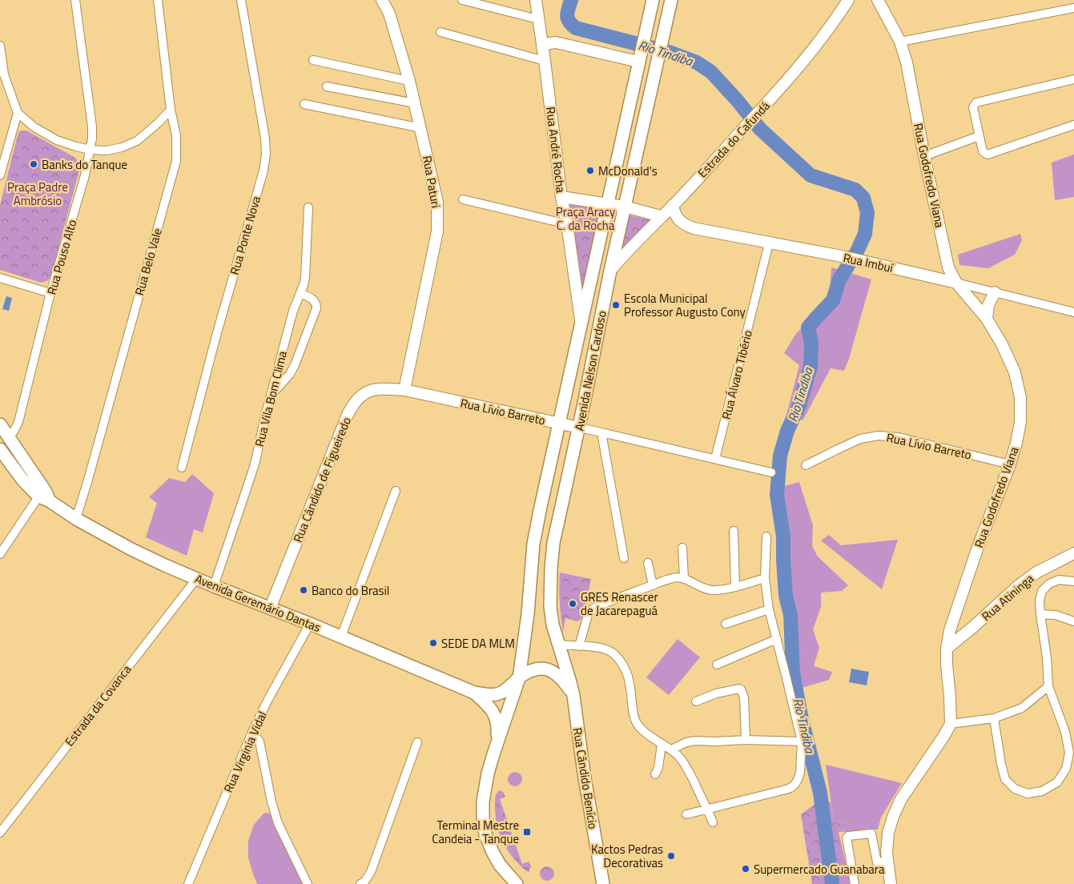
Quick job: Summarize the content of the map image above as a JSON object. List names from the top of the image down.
{
  "streets": {
    "main road": [
      "Estrada do Cafundá",
      "Rua André Rocha",
      "Rua Godofredo Viana",
      "Rua Paturi",
      "Rua Imbuí",
      "Avenida Nelson Cardoso",
      "Rua Lívio Barreto",
      "Rua Cândido de Figueiredo",
      "Rua Atininga",
      "Avenida Geremário Dantas",
      "Rua Cândido Benício"
    ],
    "street": [
      "Rua Ponte Nova",
      "Rua Pouso Alto",
      "Rua Belo Vale",
      "Rua Álvaro Tibério",
      "Rua Vila Bom Clima",
      "Estrada da Covanca",
      "Rua Virginia Vidal"
    ]
  },
  "crossings": [
    ["Estrada do Cafundá", "Rua Imbuí"],
    ["Estrada do Cafundá", "Avenida Nelson Cardoso"],
    ["Rua André Rocha", "Avenida Nelson Cardoso"],
    ["Rua Godofredo Viana", "Rua Imbuí"],
    ["Rua Godofredo Viana", "Rua Lívio Barreto"],
    ["Rua Godofredo Viana", "Rua Atininga"],
    ["Rua Paturi", "Rua Lívio Barreto"],
    ["Rua Paturi", "Rua Cândido de Figueiredo"],
    ["Rua Pouso Alto", "Avenida Geremário Dantas"],
    ["Rua Belo Vale", "Avenida Geremário Dantas"],
    ["Rua Imbuí", "Rua Álvaro Tibério"],
    ["Avenida Nelson Cardoso", "Rua Lívio Barreto"],
    ["Avenida Nelson Cardoso", "Avenida Geremário Dantas"],
    ["Avenida Nelson Cardoso", "Rua Cândido Benício"],
    ["Rua Álvaro Tibério", "Rua Lívio Barreto"],
    ["Rua Vila Bom Clima", "Avenida Geremário Dantas"],
    ["Rua Lívio Barreto", "Rua Cândido de Figueiredo"],
    ["Rua Cândido de Figueiredo", "Avenida Geremário Dantas"],
    ["Avenida Geremário Dantas", "Estrada da Covanca"],
    ["Avenida Geremário Dantas", "Rua Virginia Vidal"],
    ["Avenida Geremário Dantas", "Rua Cândido Benício"]
  ],
  "water": ["Rio Tindiba"],
  "parks": ["Praça Padre Ambrósio", "Praça Aracy C. da Rocha"],
  "places": {
    "other": [
      "Banks do Tanque",
      "McDonald's",
      "Escola Municipal Professor Augusto Cony",
      "Banco do Brasil",
      "GRES Renascer de Jacarepaguá",
      "SEDE DA MLM",
      "Kactos Pedras Decorativas",
      "Supermercado Guanabara"
    ],
    "transit": ["Terminal Mestre Candeia - Tanque"]
  }
}
